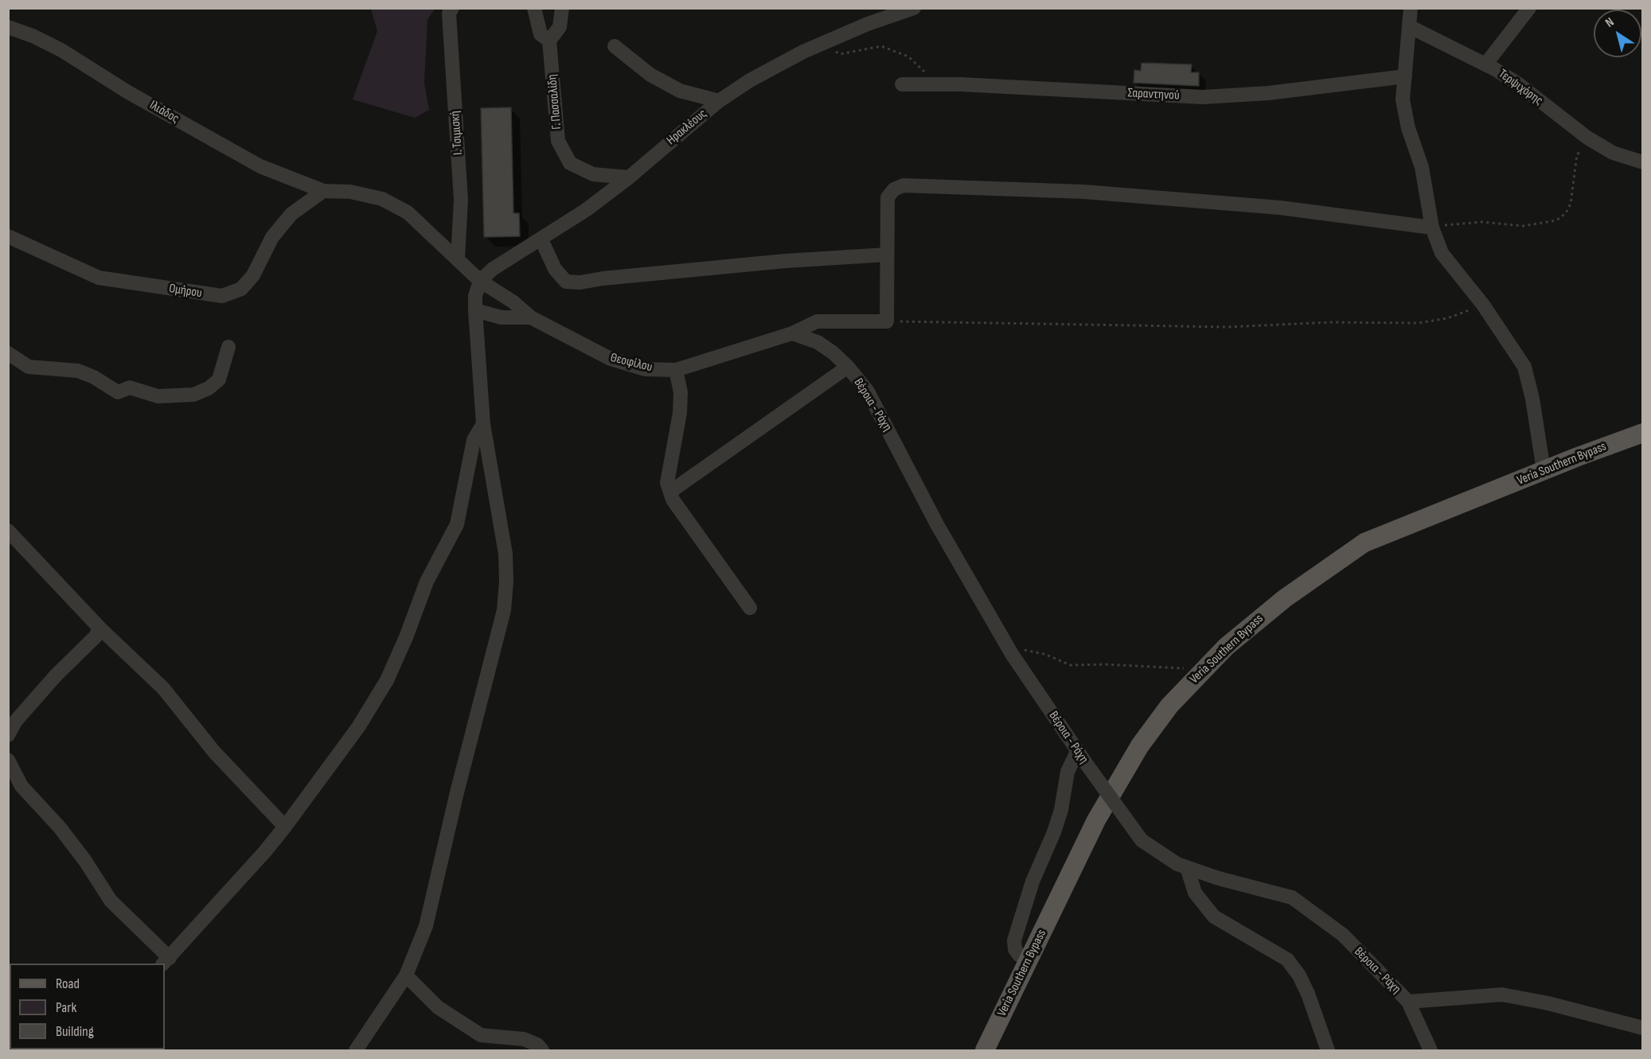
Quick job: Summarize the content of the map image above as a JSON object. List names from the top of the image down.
{
  "streets": {
    "main road": ["Veria Southern Bypass"],
    "street": [
      "Τερψιχόρης",
      "Σαραντηνού",
      "Γ. Πασσαλίδη",
      "Ιλιάδος",
      "Ηρακλέους",
      "Ι. Τσιμισκή",
      "Ομήρου",
      "Θεοφίλου",
      "Βέροια - Ράχη"
    ]
  },
  "crossings": [
    ["Γ. Πασσαλίδη", "Ηρακλέους"],
    ["Ιλιάδος", "Ι. Τσιμισκή"],
    ["Ιλιάδος", "Ομήρου"],
    ["Ιλιάδος", "Θεοφίλου"],
    ["Ηρακλέους", "Θεοφίλου"],
    ["Ι. Τσιμισκή", "Θεοφίλου"],
    ["Θεοφίλου", "Βέροια - Ράχη"]
  ],
  "legend": ["Road", "Park", "Building"],
  "north": "top left"
}
